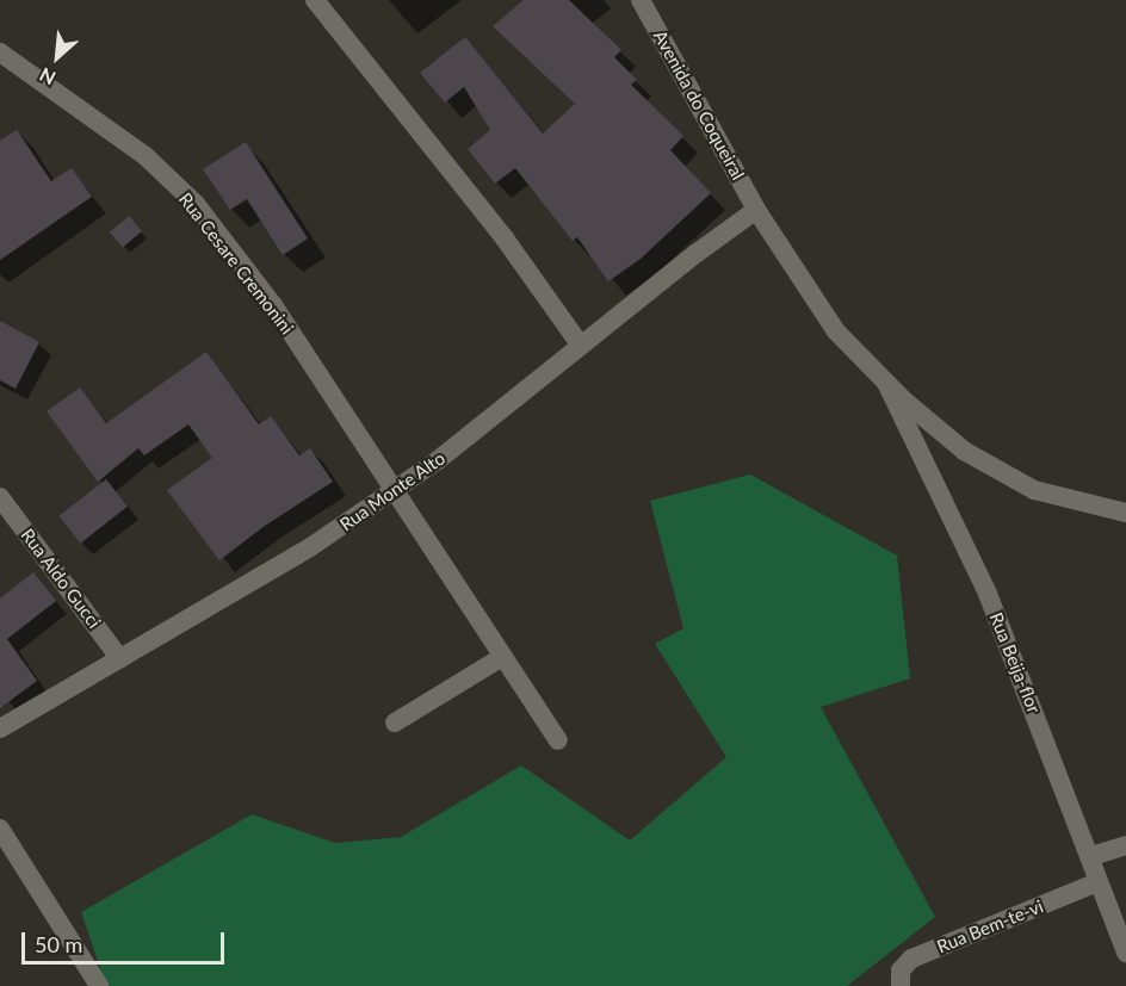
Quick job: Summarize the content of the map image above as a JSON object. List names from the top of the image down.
{
  "streets": {
    "street": [
      "Avenida do Coqueiral",
      "Rua Cesare Cremonini",
      "Rua Monte Alto",
      "Rua Aldo Gucci",
      "Rua Beija-flor",
      "Rua Bem-te-vi"
    ]
  },
  "crossings": [
    ["Avenida do Coqueiral", "Rua Monte Alto"],
    ["Avenida do Coqueiral", "Rua Beija-flor"],
    ["Rua Cesare Cremonini", "Rua Monte Alto"],
    ["Rua Monte Alto", "Rua Aldo Gucci"],
    ["Rua Beija-flor", "Rua Bem-te-vi"]
  ],
  "scale_bar": "50 m",
  "north": "bottom left"
}
